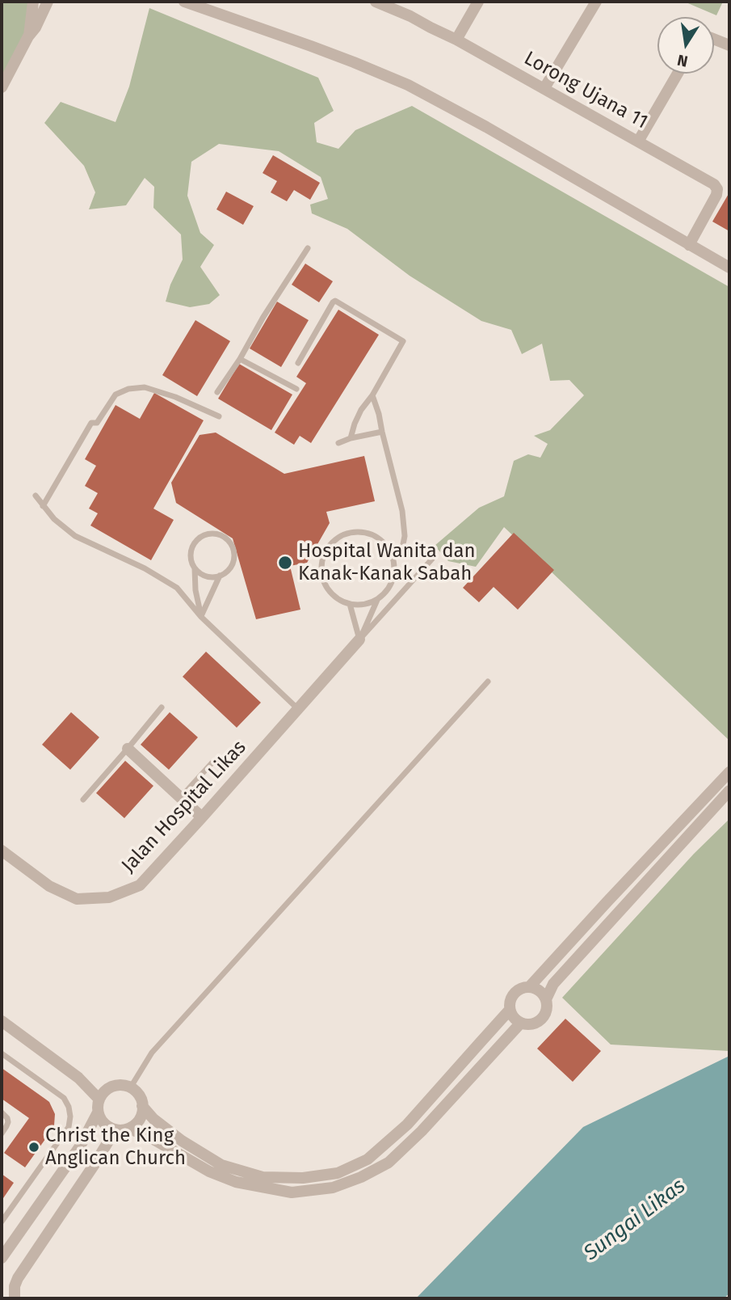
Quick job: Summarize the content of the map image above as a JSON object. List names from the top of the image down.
{
  "streets": {
    "street": ["Lorong Ujana 11", "Jalan Hospital Likas"]
  },
  "water": ["Sungai Likas"],
  "places": ["Hospital Wanita dan Kanak-Kanak Sabah", "Christ the King Anglican Church"],
  "north": "bottom"
}
